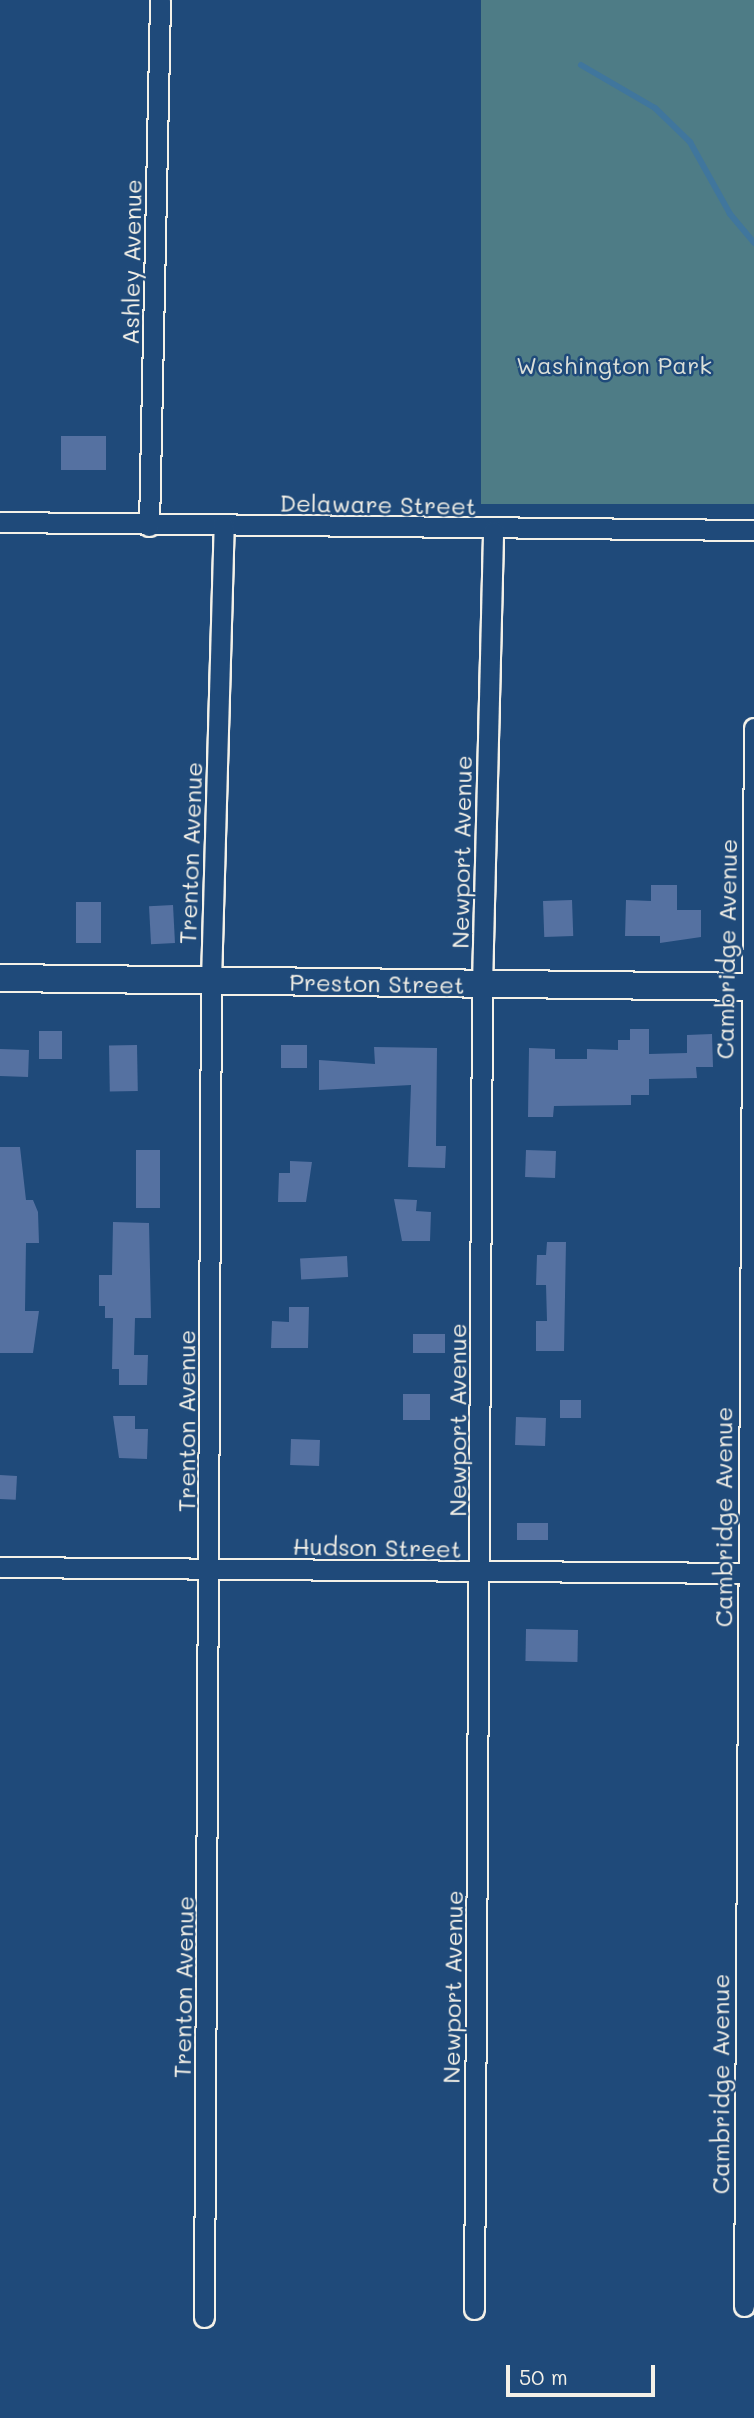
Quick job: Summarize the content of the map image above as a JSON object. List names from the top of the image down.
{
  "streets": {
    "street": [
      "Ashley Avenue",
      "Delaware Street",
      "Newport Avenue",
      "Trenton Avenue",
      "Cambridge Avenue",
      "Preston Street",
      "Hudson Street"
    ]
  },
  "crossings": [
    ["Ashley Avenue", "Delaware Street"],
    ["Delaware Street", "Newport Avenue"],
    ["Delaware Street", "Trenton Avenue"],
    ["Newport Avenue", "Preston Street"],
    ["Newport Avenue", "Hudson Street"],
    ["Trenton Avenue", "Preston Street"],
    ["Trenton Avenue", "Hudson Street"],
    ["Cambridge Avenue", "Preston Street"],
    ["Cambridge Avenue", "Hudson Street"]
  ],
  "parks": ["Washington Park"],
  "scale_bar": "50 m"
}
